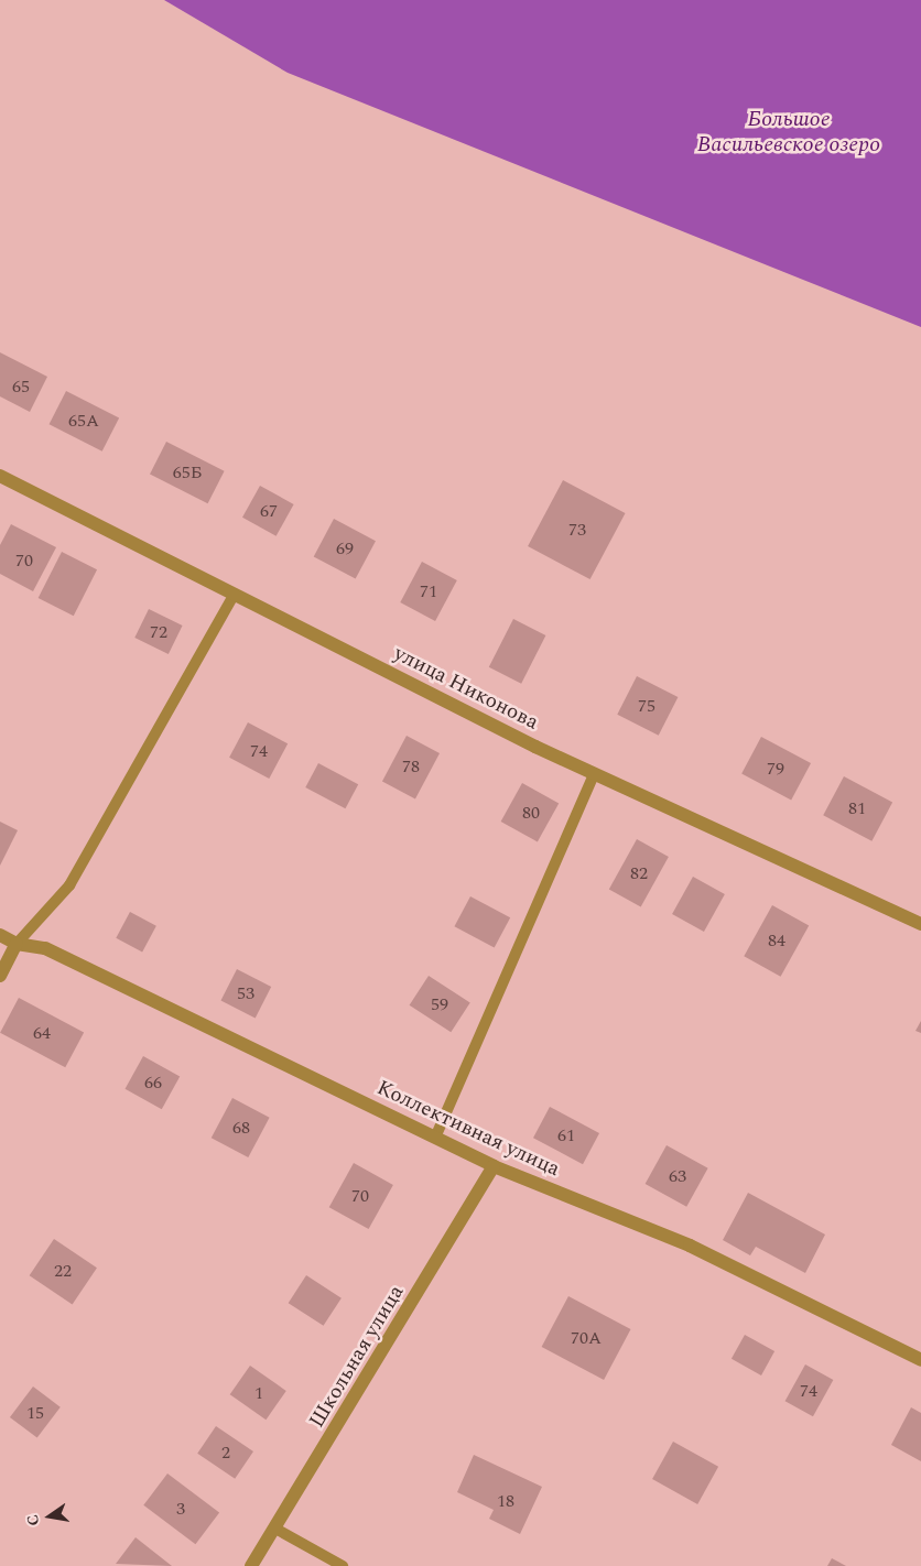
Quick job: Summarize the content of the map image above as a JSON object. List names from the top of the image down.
{
  "streets": {
    "street": ["улица Никонова", "Коллективная улица", "Школьная улица"]
  },
  "crossings": [
    ["Коллективная улица", "Школьная улица"]
  ],
  "water": ["Большое Васильевское озеро"],
  "house_numbers": [
    "65",
    "65А",
    "65Б",
    "67",
    "73",
    "69",
    "70",
    "71",
    "72",
    "75",
    "74",
    "78",
    "79",
    "81",
    "80",
    "82",
    "84",
    "53",
    "59",
    "64",
    "66",
    "68",
    "61",
    "63",
    "70",
    "22",
    "70А",
    "74",
    "1",
    "15",
    "2",
    "18",
    "3"
  ],
  "north": "left"
}
